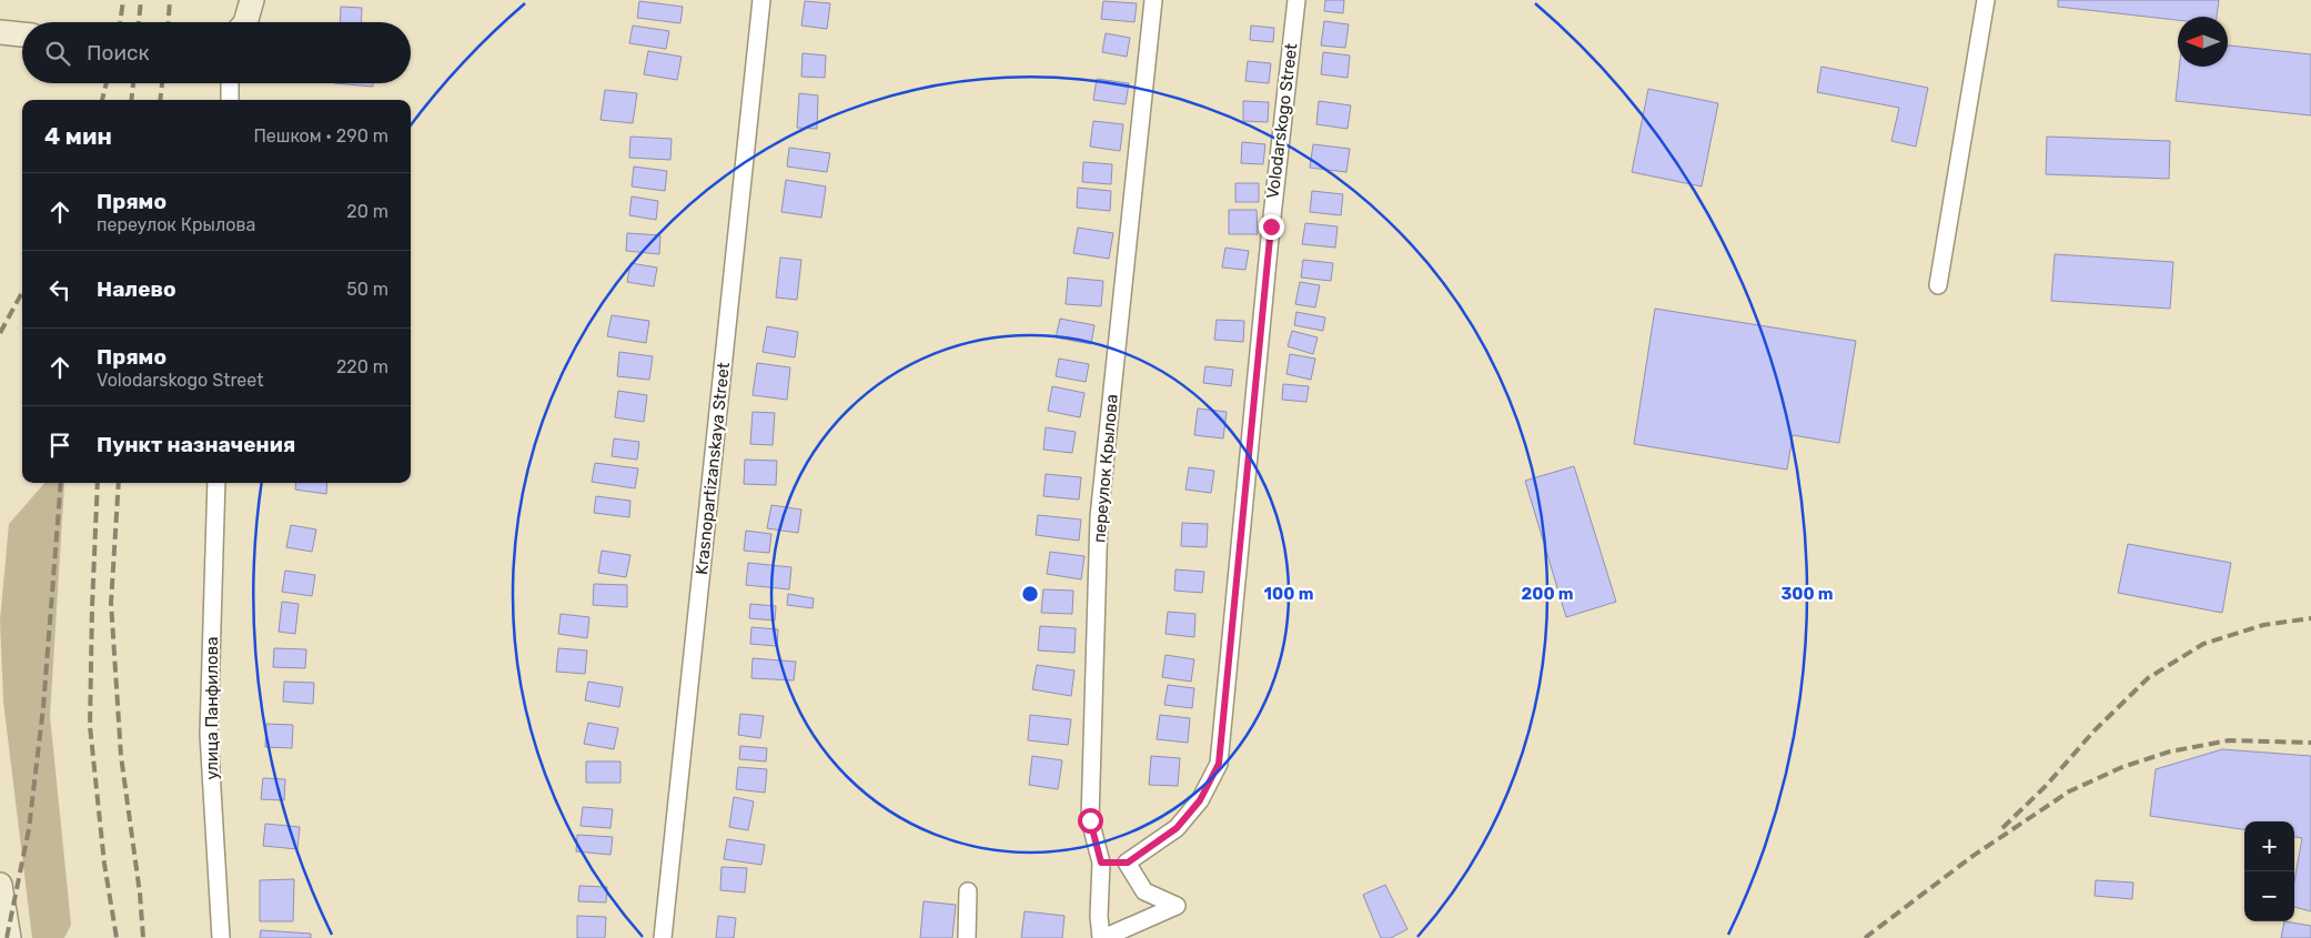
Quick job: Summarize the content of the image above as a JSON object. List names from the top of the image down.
{
  "streets": {
    "street": [
      "Volodarskogo Street",
      "Krasnopartizanskaya Street",
      "переулок Крылова",
      "улица Панфилова"
    ]
  },
  "north": "left",
  "page": {
    "search": "Поиск",
    "heading": ["4 мин", "Пешком · 290 m"],
    "list": [
      ["Прямо", "переулок Крылова", "20 m"],
      ["Налево", "50 m"],
      ["Прямо", "Volodarskogo Street", "220 m"],
      "Пункт назначения"
    ],
    "map_buttons": ["+", "−"]
  },
  "rings": ["100 m", "200 m", "300 m"]
}
